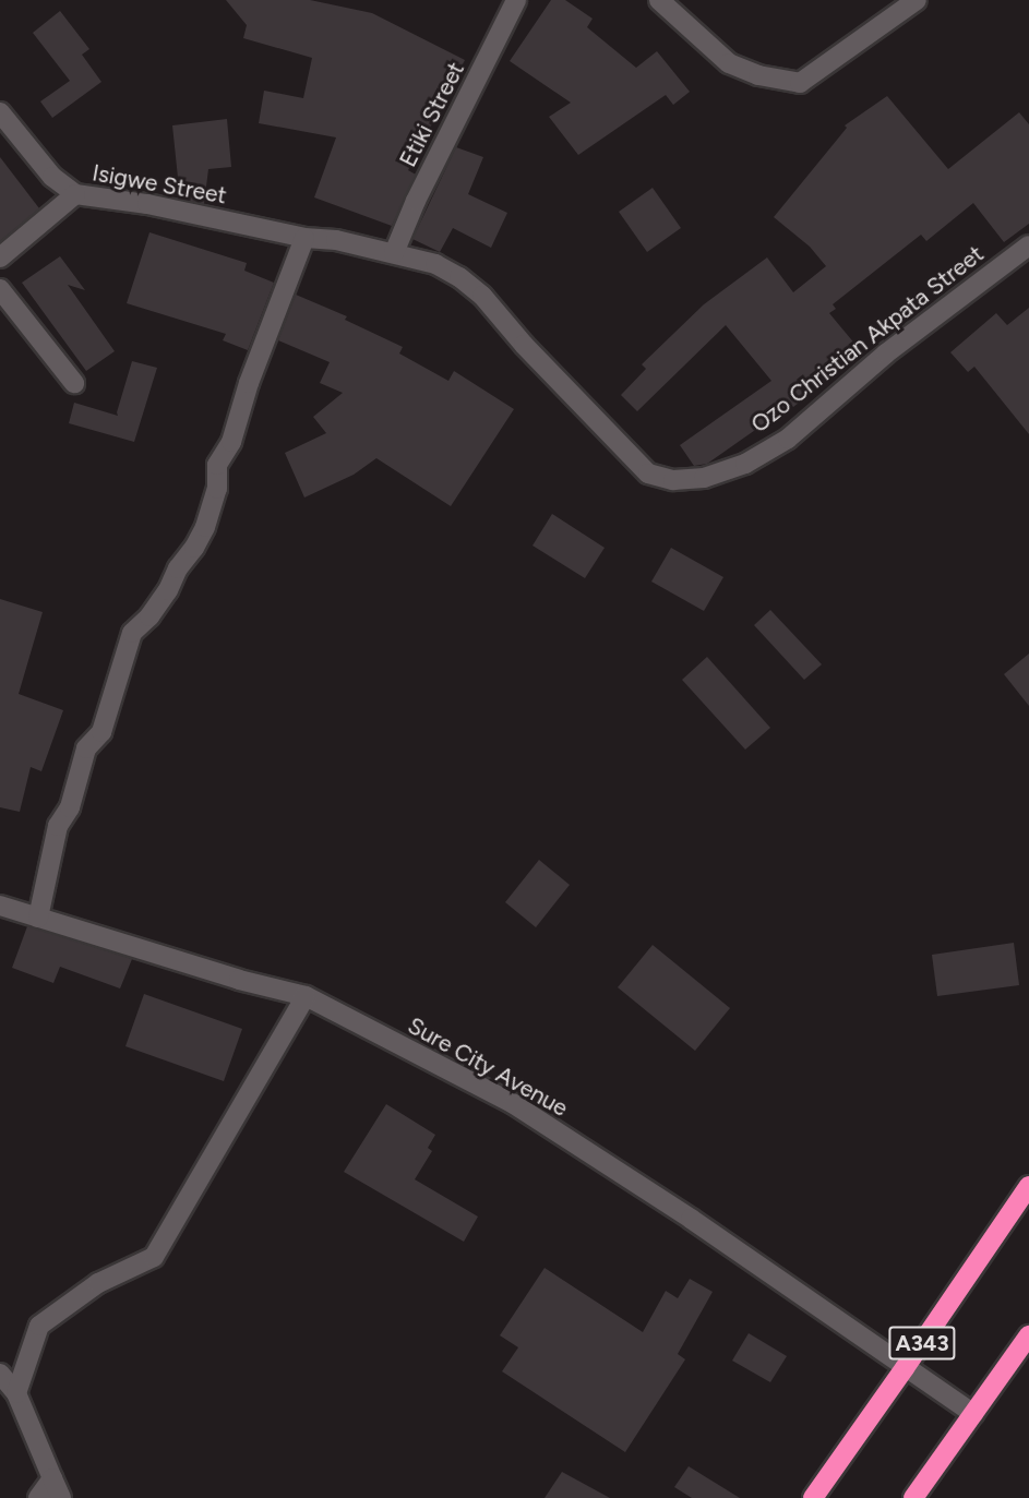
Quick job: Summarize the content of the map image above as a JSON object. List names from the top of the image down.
{
  "streets": {
    "highway": ["A343"],
    "street": [
      "Etiki Street",
      "Isigwe Street",
      "Ozo Christian Akpata Street",
      "Sure City Avenue"
    ]
  },
  "crossings": [
    ["Etiki Street", "Isigwe Street"],
    ["Etiki Street", "Ozo Christian Akpata Street"],
    ["Isigwe Street", "Ozo Christian Akpata Street"],
    ["Sure City Avenue", "A343"]
  ]
}
